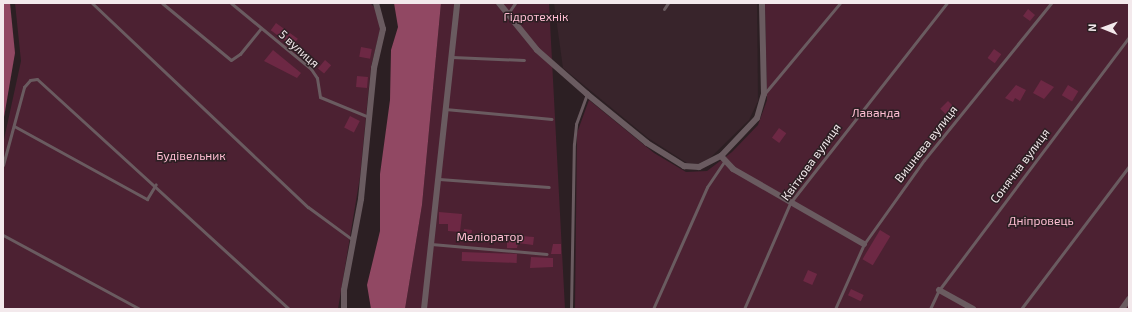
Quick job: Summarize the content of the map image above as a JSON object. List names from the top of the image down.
{
  "streets": {
    "lane": [
      "5 вулиця",
      "Вишнева вулиця",
      "Квіткова вулиця",
      "Сонячна вулиця"
    ]
  },
  "parks": [
    "Гідротехнік",
    "Лаванда",
    "Будівельник",
    "Дніпровець",
    "Меліоратор"
  ],
  "north": "left"
}
